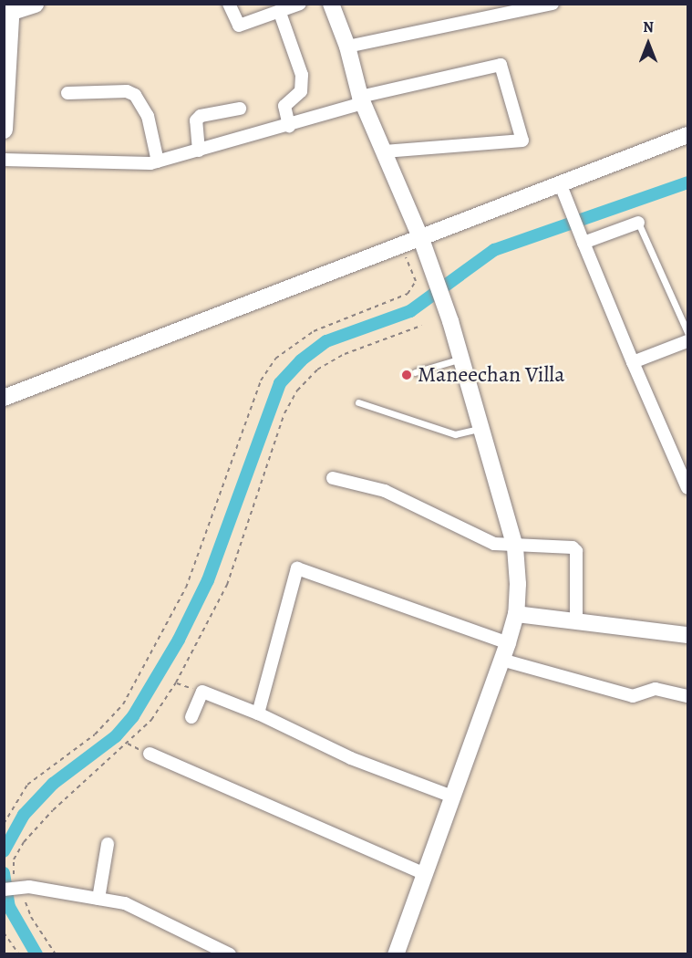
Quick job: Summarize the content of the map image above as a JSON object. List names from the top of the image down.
{
  "places": ["Maneechan Villa"],
  "north": "top"
}
